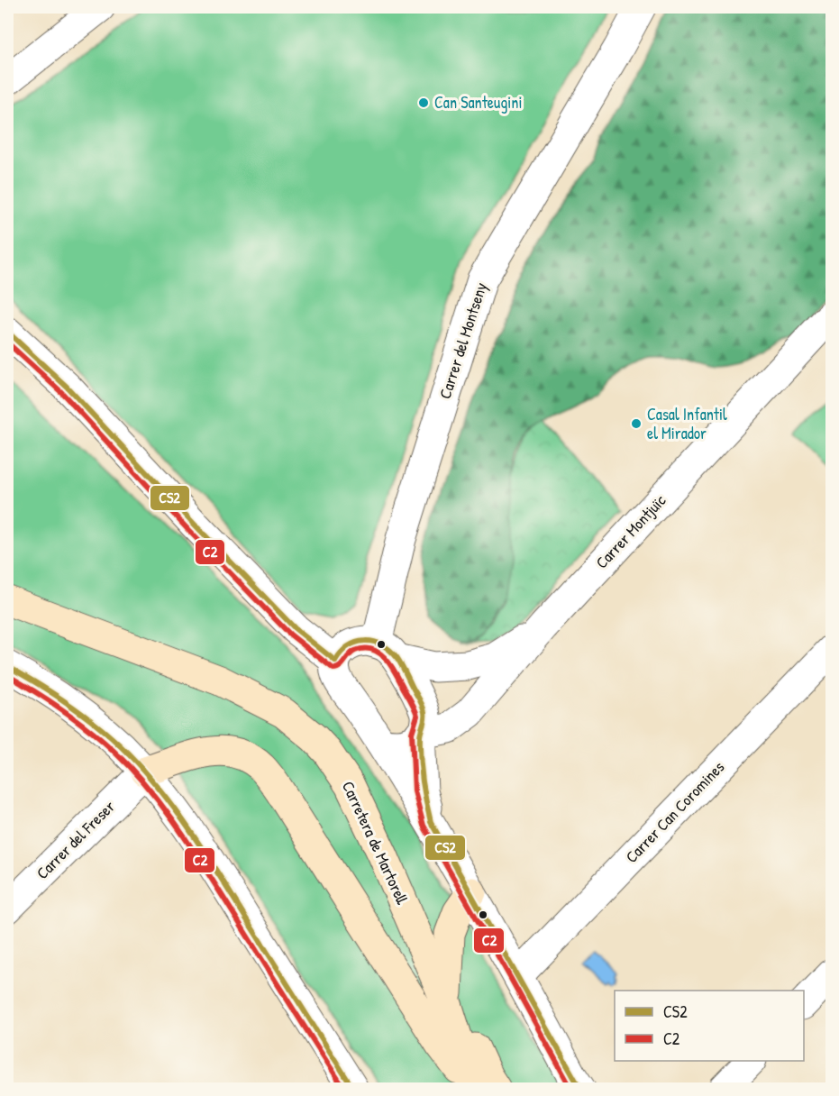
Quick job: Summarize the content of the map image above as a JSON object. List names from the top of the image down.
{
  "streets": {
    "main road": ["Carretera de Martorell"],
    "street": [
      "Carrer del Montseny",
      "Carrer Montjuïc",
      "Carrer Can Coromines",
      "Carrer del Freser"
    ]
  },
  "places": ["Can Santeugini", "Casal Infantil el Mirador"],
  "lines": ["transit line CS2", "transit line C2"],
  "legend": ["CS2", "C2"]
}
